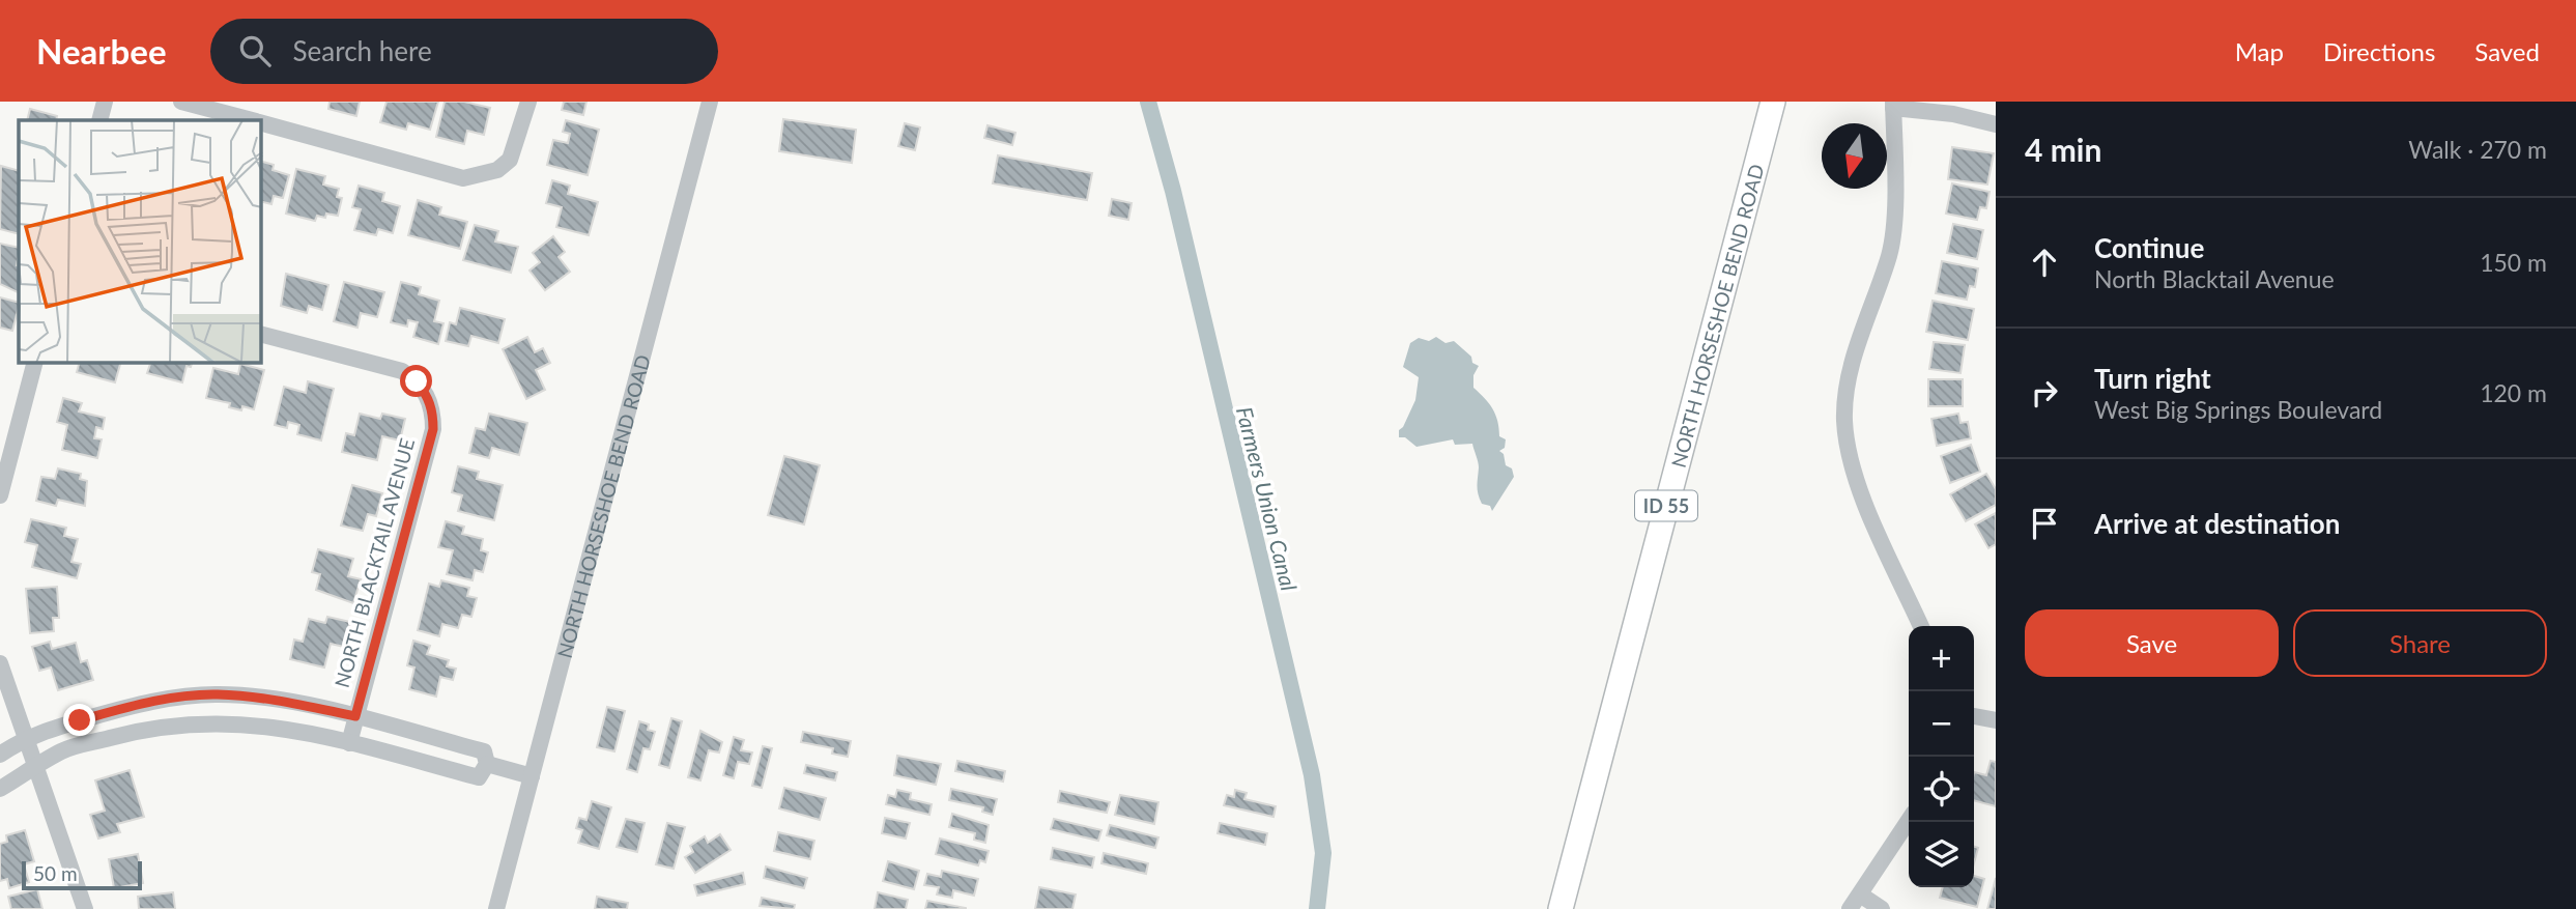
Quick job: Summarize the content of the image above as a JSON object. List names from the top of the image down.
{
  "streets": {
    "highway": ["NORTH HORSESHOE BEND ROAD", "ID 55"],
    "street": ["NORTH BLACKTAIL AVENUE"]
  },
  "water": ["Farmers Union Canal"],
  "scale_bar": "50 m",
  "north": "bottom",
  "page": {
    "header": "Nearbee",
    "search": "Search here",
    "nav": ["Map", "Directions", "Saved"],
    "heading": ["4 min", "Walk · 270 m"],
    "list": [
      ["Continue", "North Blacktail Avenue", "150 m"],
      ["Turn right", "West Big Springs Boulevard", "120 m"],
      "Arrive at destination"
    ],
    "buttons": ["Save", "Share"],
    "map_buttons": ["+", "−"],
    "scale": "50 m"
  }
}
